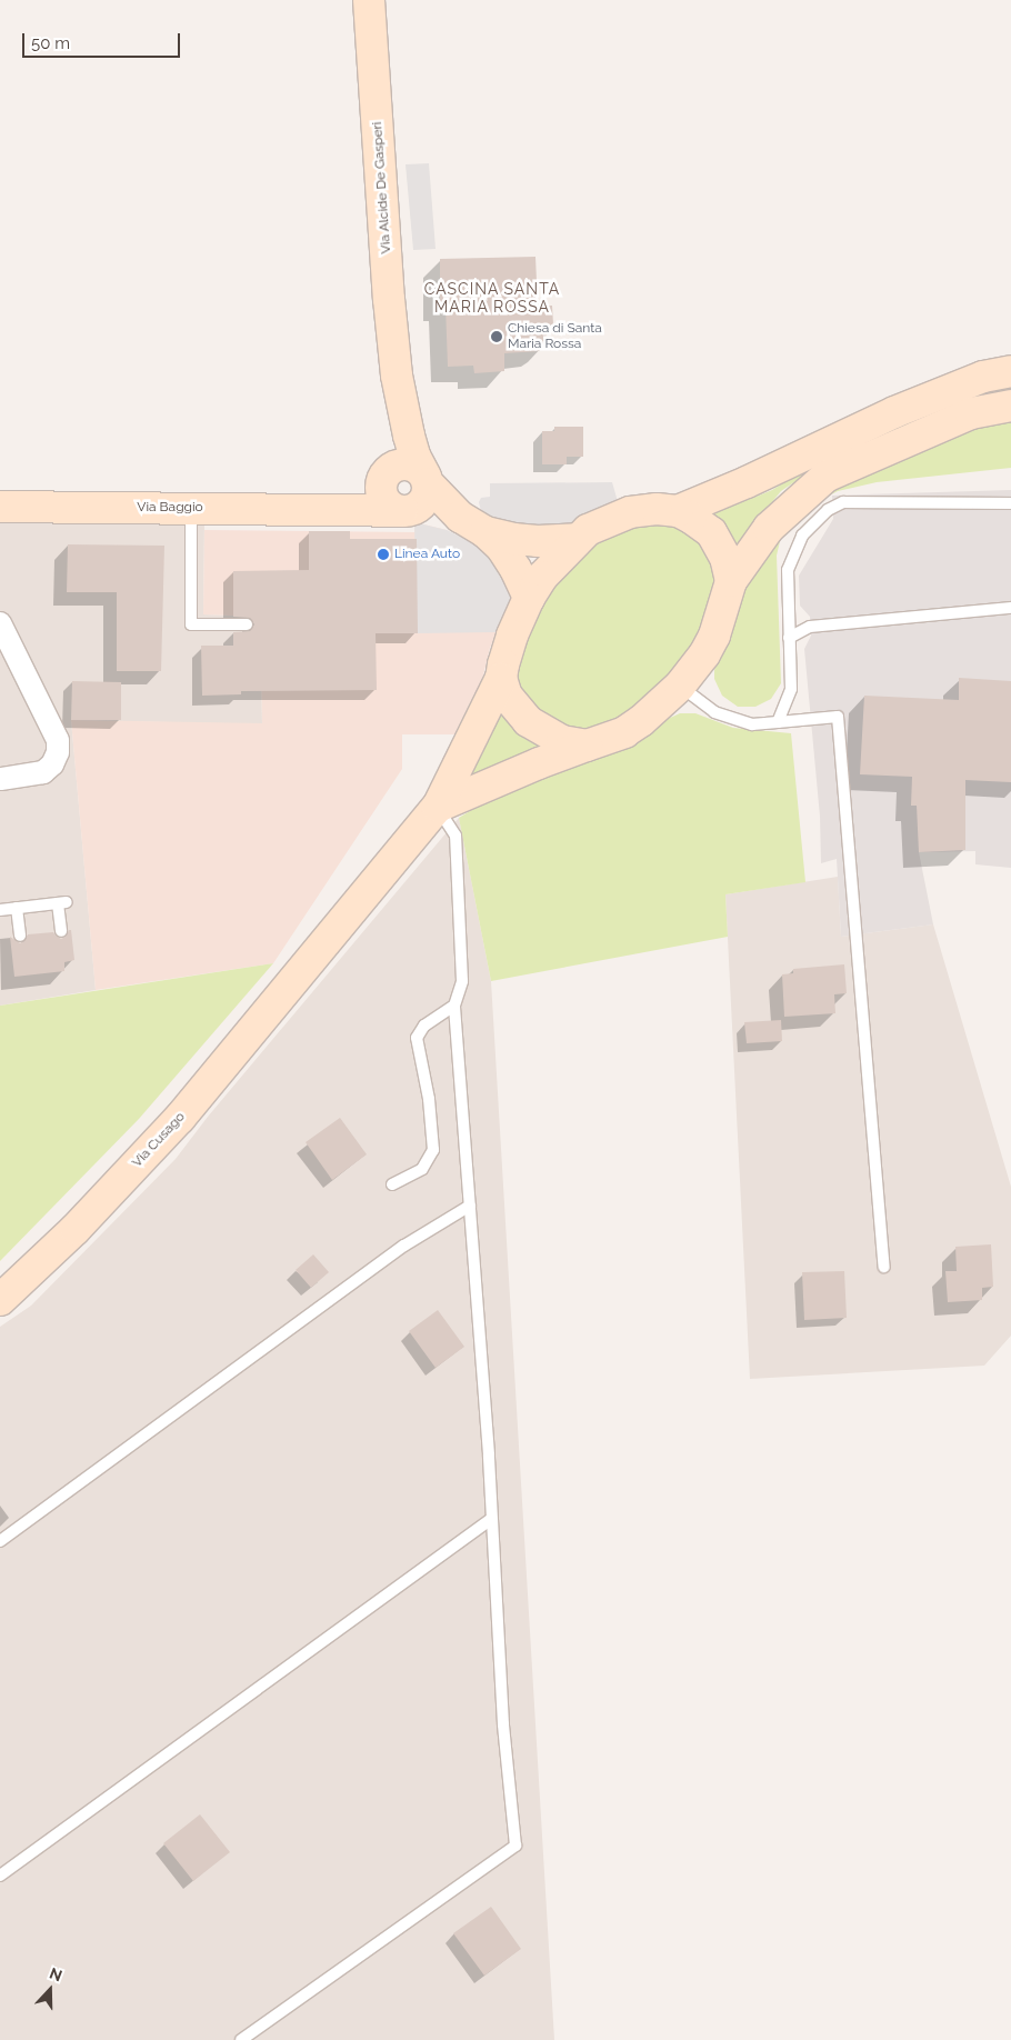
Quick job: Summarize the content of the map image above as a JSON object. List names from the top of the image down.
{
  "streets": {
    "main road": ["Via Alcide De Gasperi", "Via Baggio", "Via Cusago"]
  },
  "crossings": [
    ["Via Alcide De Gasperi", "Via Baggio"]
  ],
  "districts": ["CASCINA SANTA MARIA ROSSA"],
  "places": ["Chiesa di Santa Maria Rossa", "Linea Auto"],
  "scale_bar": "50 m",
  "north": "top"
}
